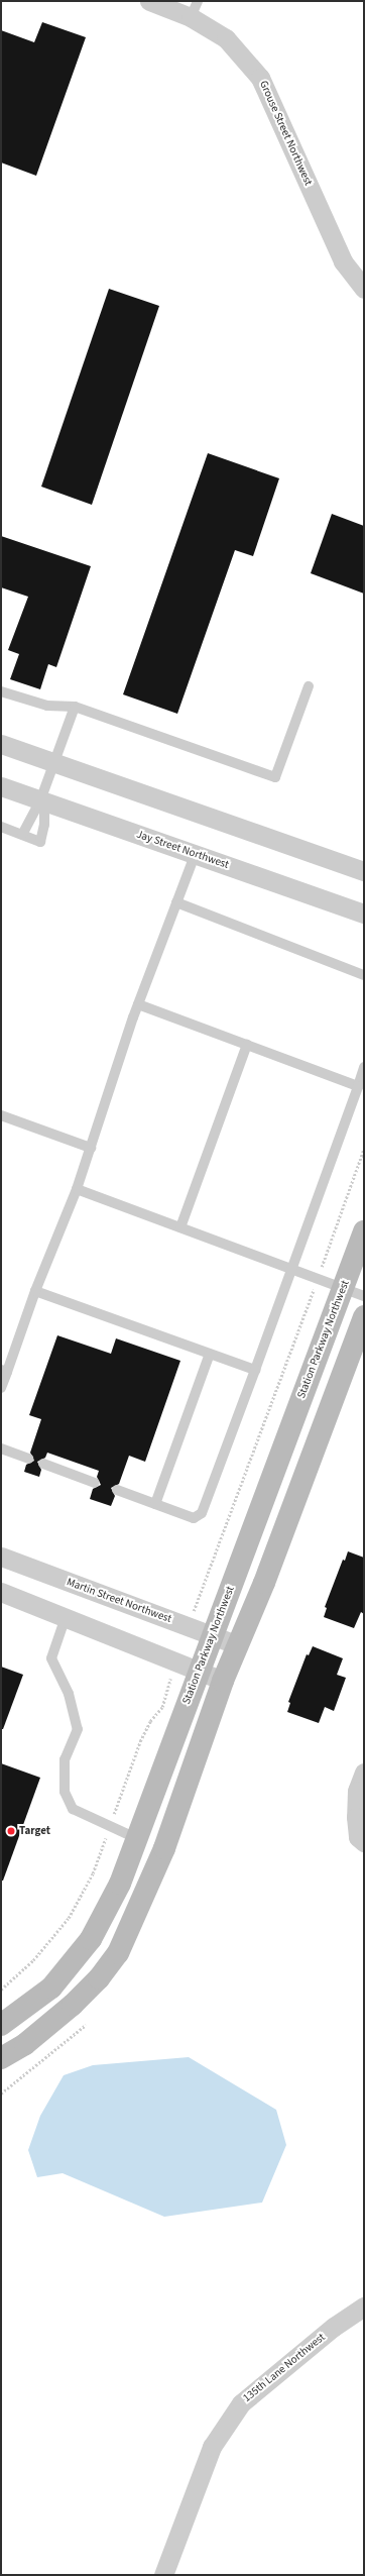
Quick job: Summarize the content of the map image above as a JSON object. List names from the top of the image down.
{
  "streets": {
    "street": [
      "Grouse Street Northwest",
      "Jay Street Northwest",
      "Station Parkway Northwest",
      "Martin Street Northwest",
      "135th Lane Northwest"
    ]
  },
  "crossings": [
    ["Station Parkway Northwest", "Martin Street Northwest"]
  ],
  "places": ["Target"]
}
